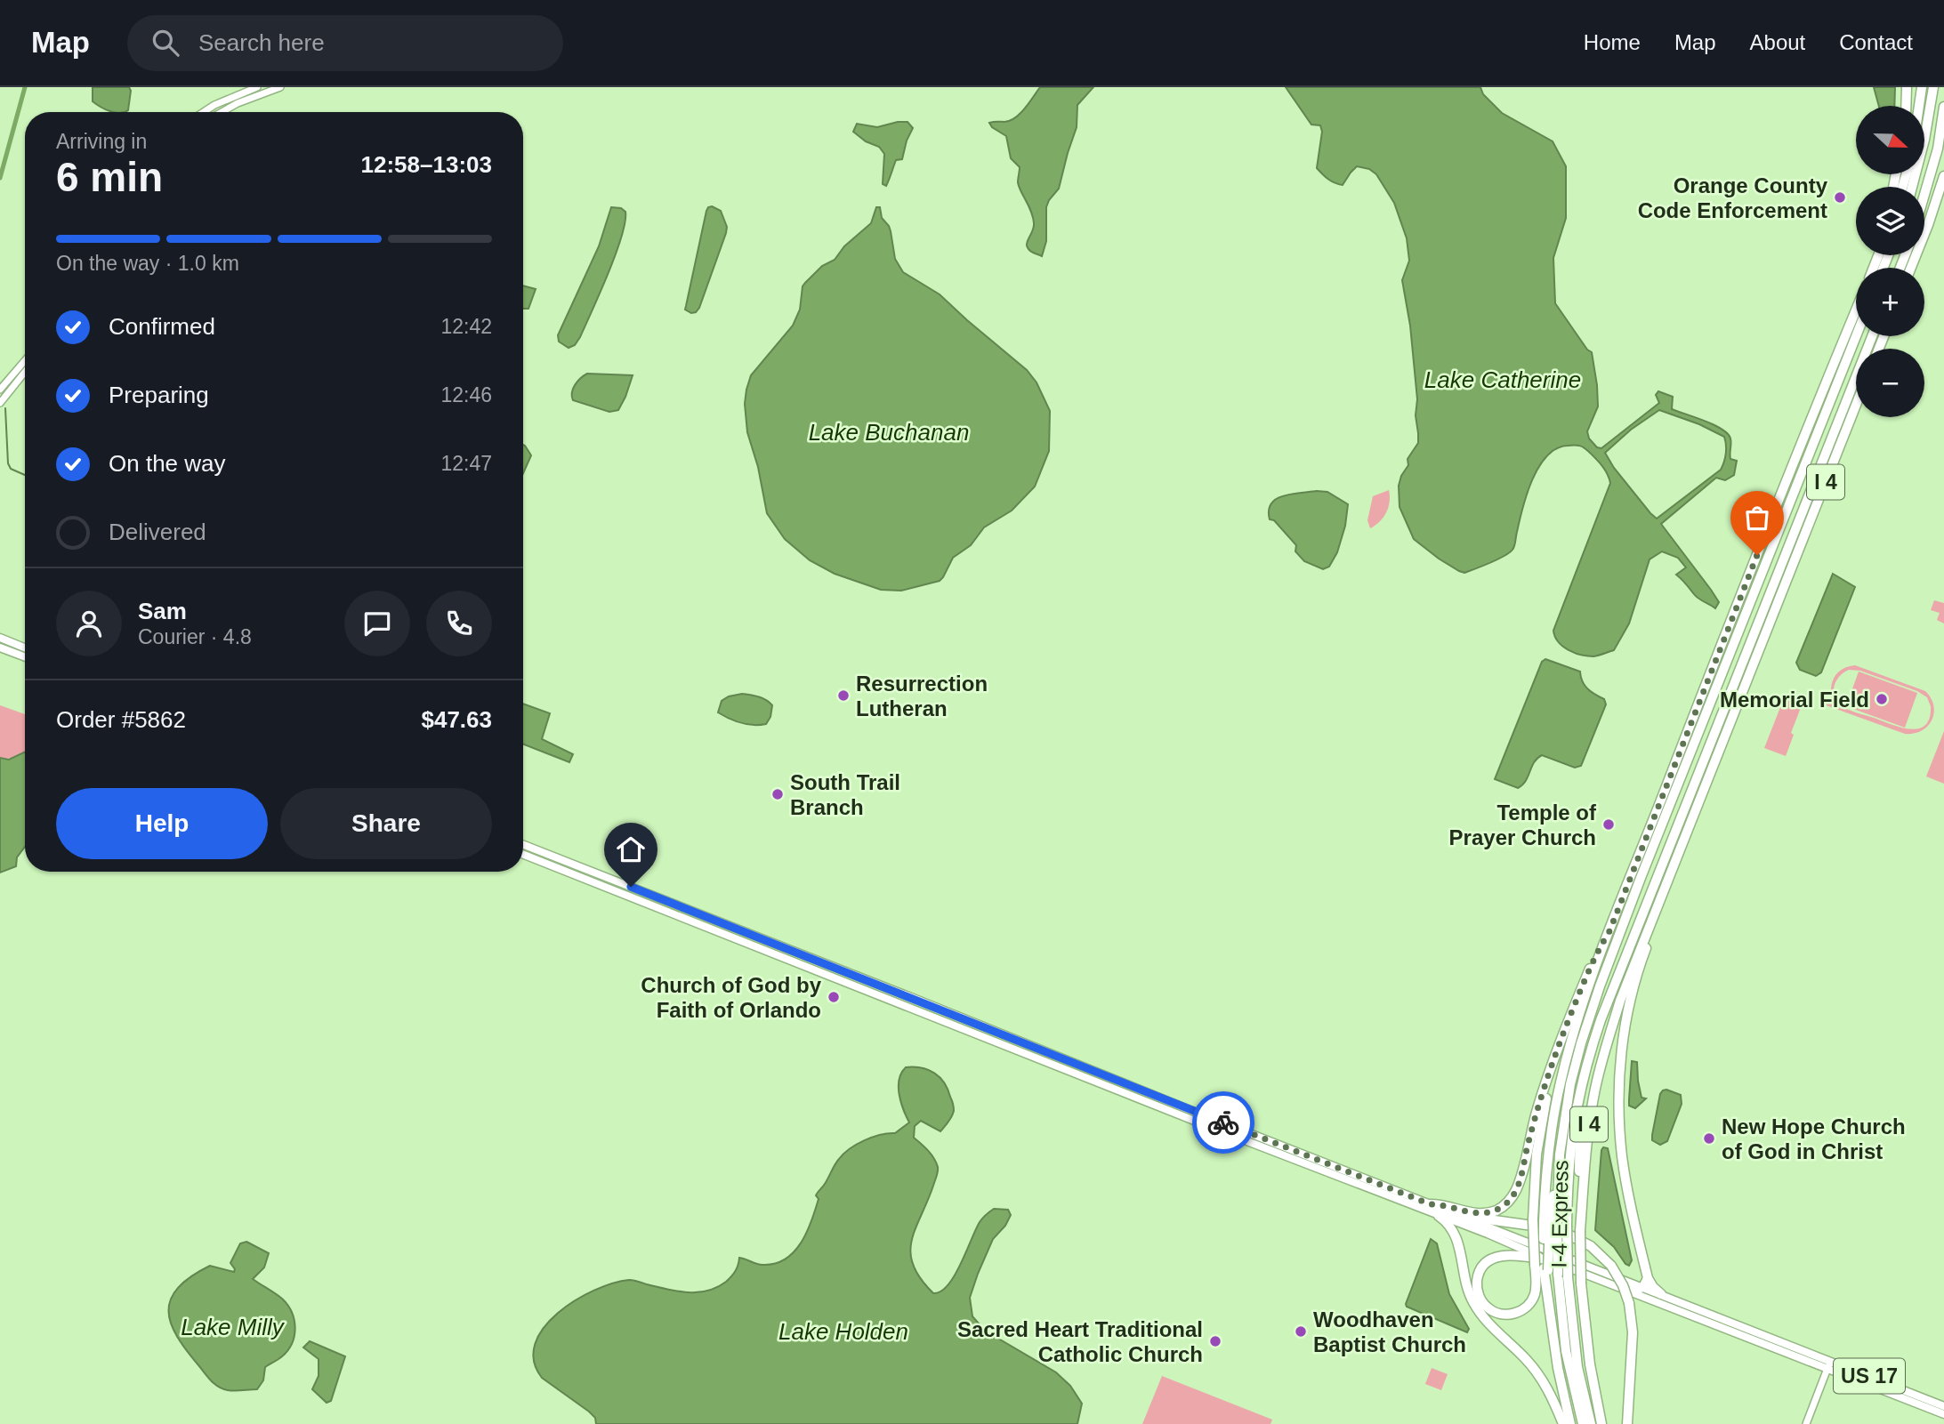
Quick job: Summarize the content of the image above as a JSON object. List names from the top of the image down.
{
  "streets": {
    "highway": ["I 4", "I-4 Express"],
    "main road": ["US 17"]
  },
  "crossings": [
    ["I 4", "I-4 Express"],
    ["I 4", "US 17"]
  ],
  "water": [
    "Lake Catherine",
    "Lake Buchanan",
    "Lake Milly",
    "Lake Holden"
  ],
  "places": [
    "Orange County Code Enforcement",
    "Resurrection Lutheran",
    "Memorial Field",
    "South Trail Branch",
    "Temple of Prayer Church",
    "Church of God by Faith of Orlando",
    "New Hope Church of God in Christ",
    "Woodhaven Baptist Church",
    "Sacred Heart Traditional Catholic Church"
  ],
  "north": "right",
  "page": {
    "header": "Map",
    "search": "Search here",
    "nav": [
      "Home",
      "Map",
      "About",
      "Contact"
    ],
    "map_buttons": ["+", "−"],
    "heading": ["6 min", "Arriving in", "12:58–13:03"],
    "panel": [
      "Sam",
      "Courier · 4.8",
      "Order #5862",
      "$47.63"
    ],
    "bar": "On the way · 1.0 km",
    "list": [
      ["Confirmed", "12:42"],
      ["Preparing", "12:46"],
      ["On the way", "12:47"],
      "Delivered"
    ],
    "buttons": ["Help", "Share"]
  }
}
